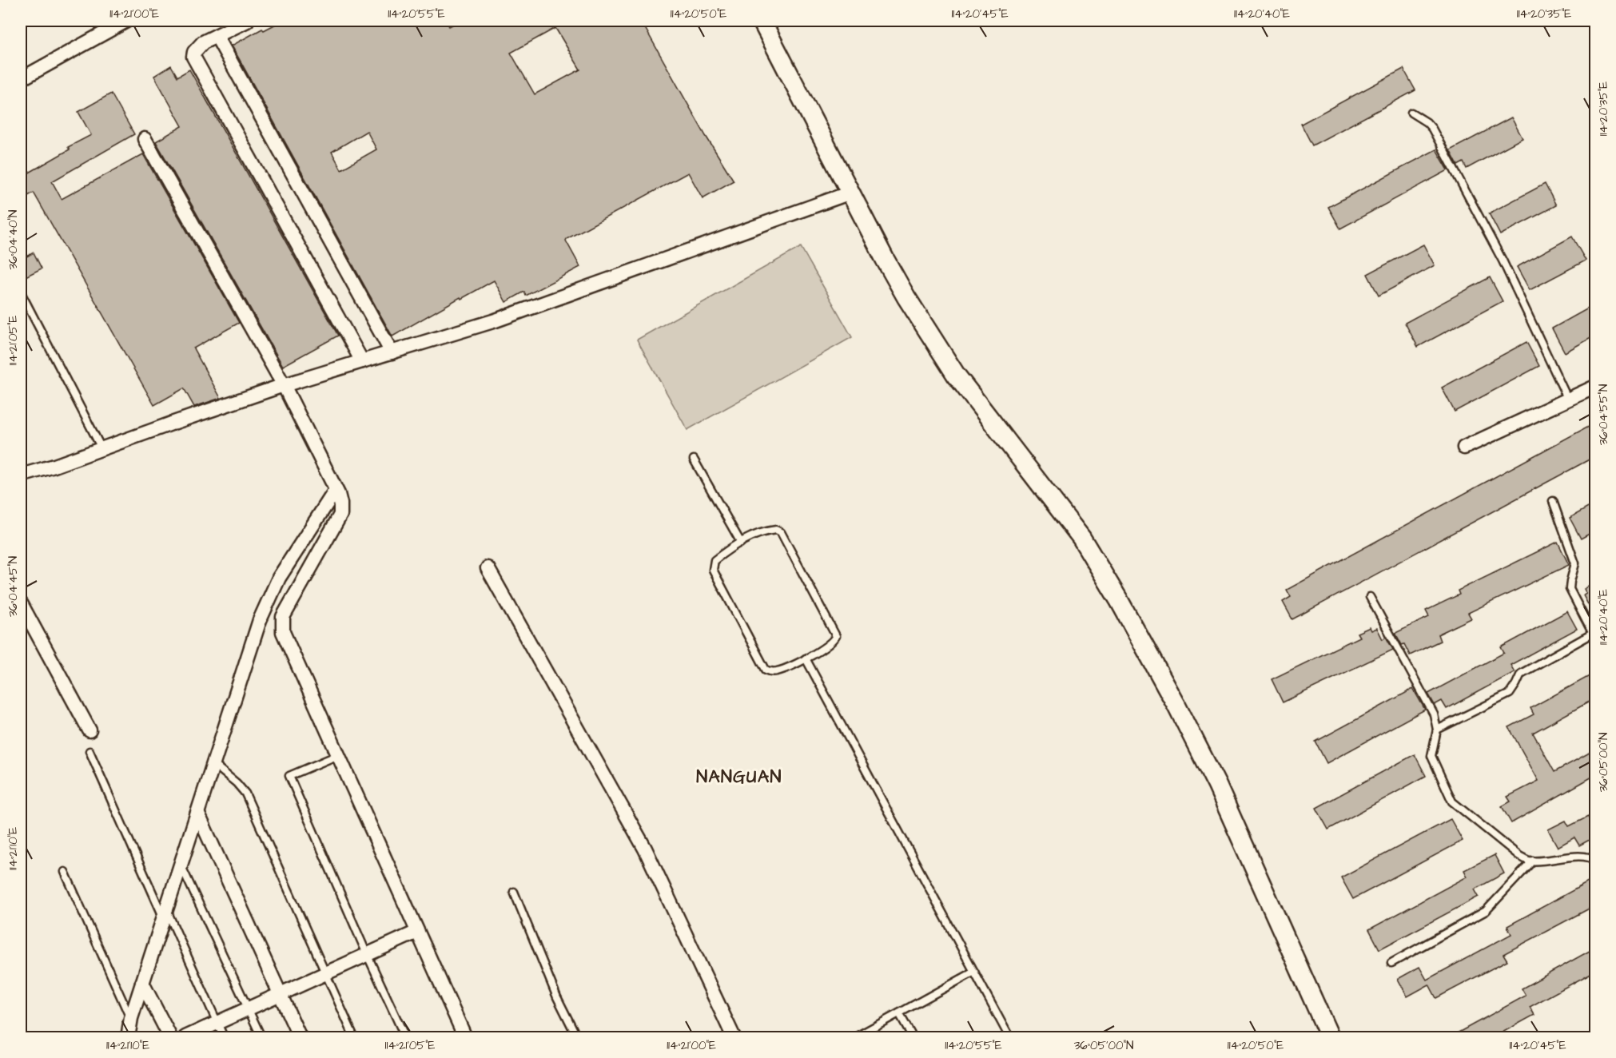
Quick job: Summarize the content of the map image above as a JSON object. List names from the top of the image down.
{
  "districts": ["NANGUAN"],
  "coordinates": [
    "114°21'00\"E",
    "114°20'55\"E",
    "114°20'50\"E",
    "114°20'45\"E",
    "114°20'40\"E",
    "114°20'35\"E",
    "36°04'40\"N",
    "114°21'05\"E",
    "36°04'55\"N",
    "36°04'45\"N",
    "36°05'00\"N",
    "114°21'10\"E"
  ]
}
